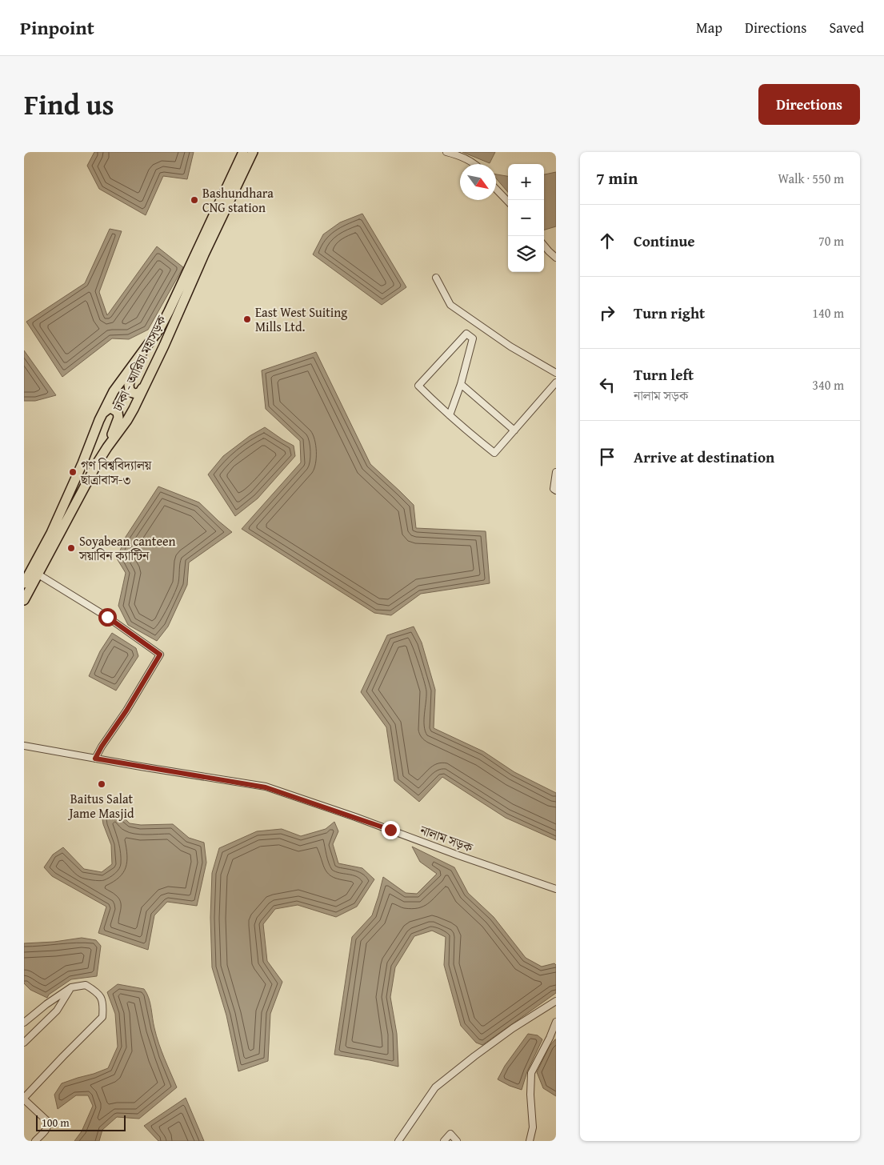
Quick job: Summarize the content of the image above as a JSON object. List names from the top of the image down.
{
  "streets": {
    "highway": ["ঢাকা - আরিচা মহাসড়ক"],
    "street": ["নালাম সড়ক"]
  },
  "places": [
    "Bashundhara CNG station",
    "East West Suiting Mills Ltd.",
    "গণ বিশ্ববিদ্যালয় ছাত্রাবাস-৩",
    "Soyabean canteen সয়াবিন ক্যান্টিন",
    "Baitus Salat Jame Masjid"
  ],
  "scale_bar": "100 m",
  "north": "bottom right",
  "page": {
    "header": "Pinpoint",
    "nav": ["Map", "Directions", "Saved"],
    "title": "Find us",
    "buttons": "Directions",
    "heading": ["7 min", "Walk · 550 m"],
    "map_buttons": ["+", "−"],
    "list": [
      ["Continue", "70 m"],
      ["Turn right", "140 m"],
      ["Turn left", "নালাম সড়ক", "340 m"],
      "Arrive at destination"
    ],
    "scale": "100 m"
  }
}
